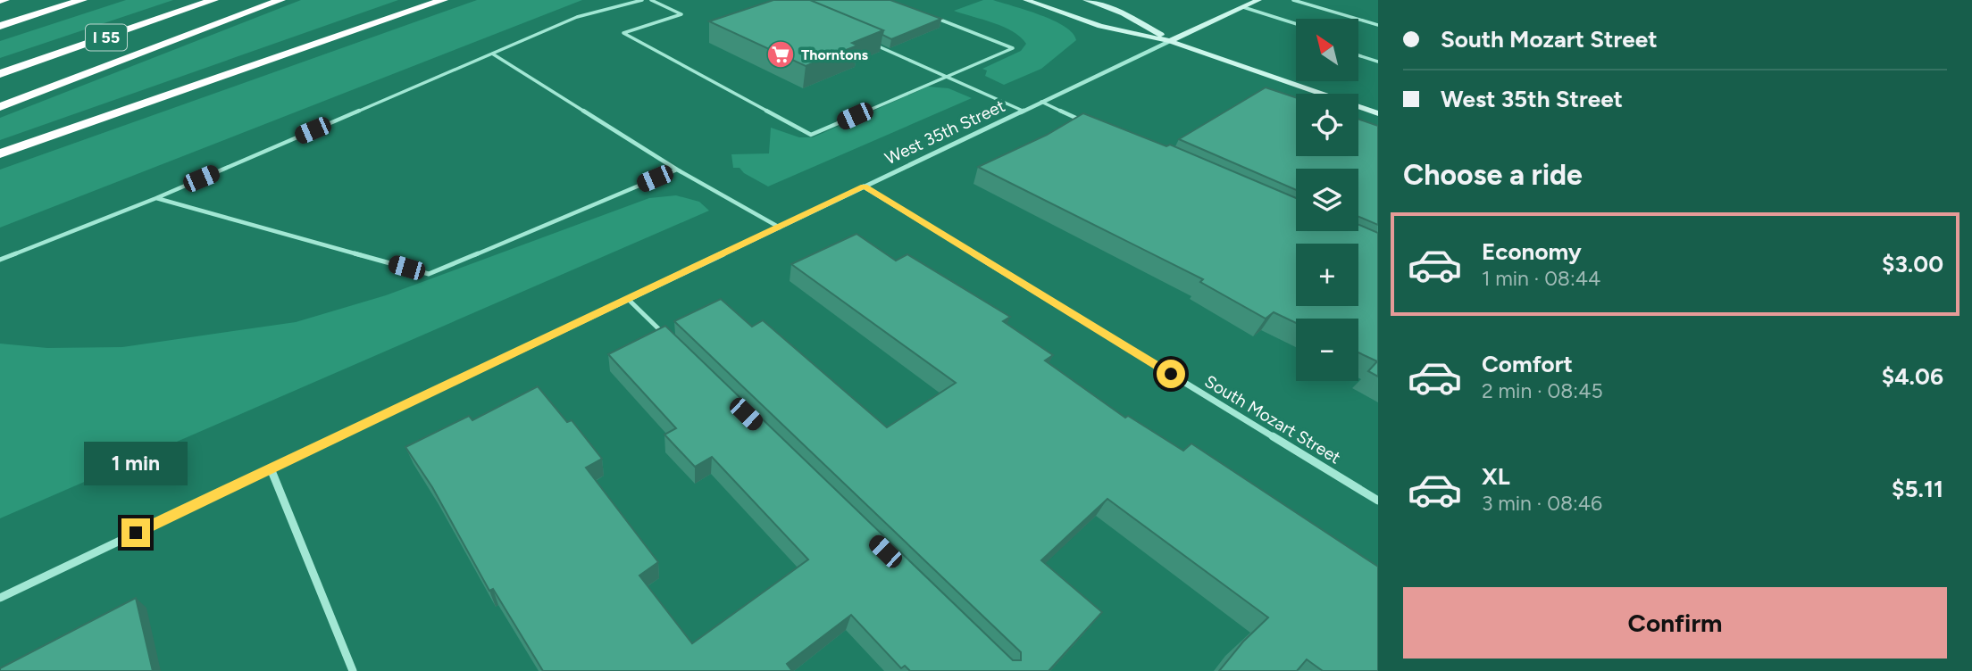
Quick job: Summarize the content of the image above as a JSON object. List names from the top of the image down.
{
  "streets": {
    "highway": ["I 55"],
    "main road": ["West 35th Street"],
    "street": ["South Mozart Street"]
  },
  "crossings": [
    ["West 35th Street", "South Mozart Street"]
  ],
  "places": {
    "supermarket": ["Thorntons"]
  },
  "north": "top left",
  "page": {
    "banner": ["South Mozart Street", "West 35th Street"],
    "map_buttons": ["+", "−"],
    "heading": "Choose a ride",
    "list": [
      {
        "name": "Economy",
        "note": "1 min · 08:44",
        "value": "$3.00"
      },
      {
        "name": "Comfort",
        "note": "2 min · 08:45",
        "value": "$4.06"
      },
      {
        "name": "XL",
        "note": "3 min · 08:46",
        "value": "$5.11"
      }
    ],
    "bubble": "1 min",
    "buttons": "Confirm"
  }
}
